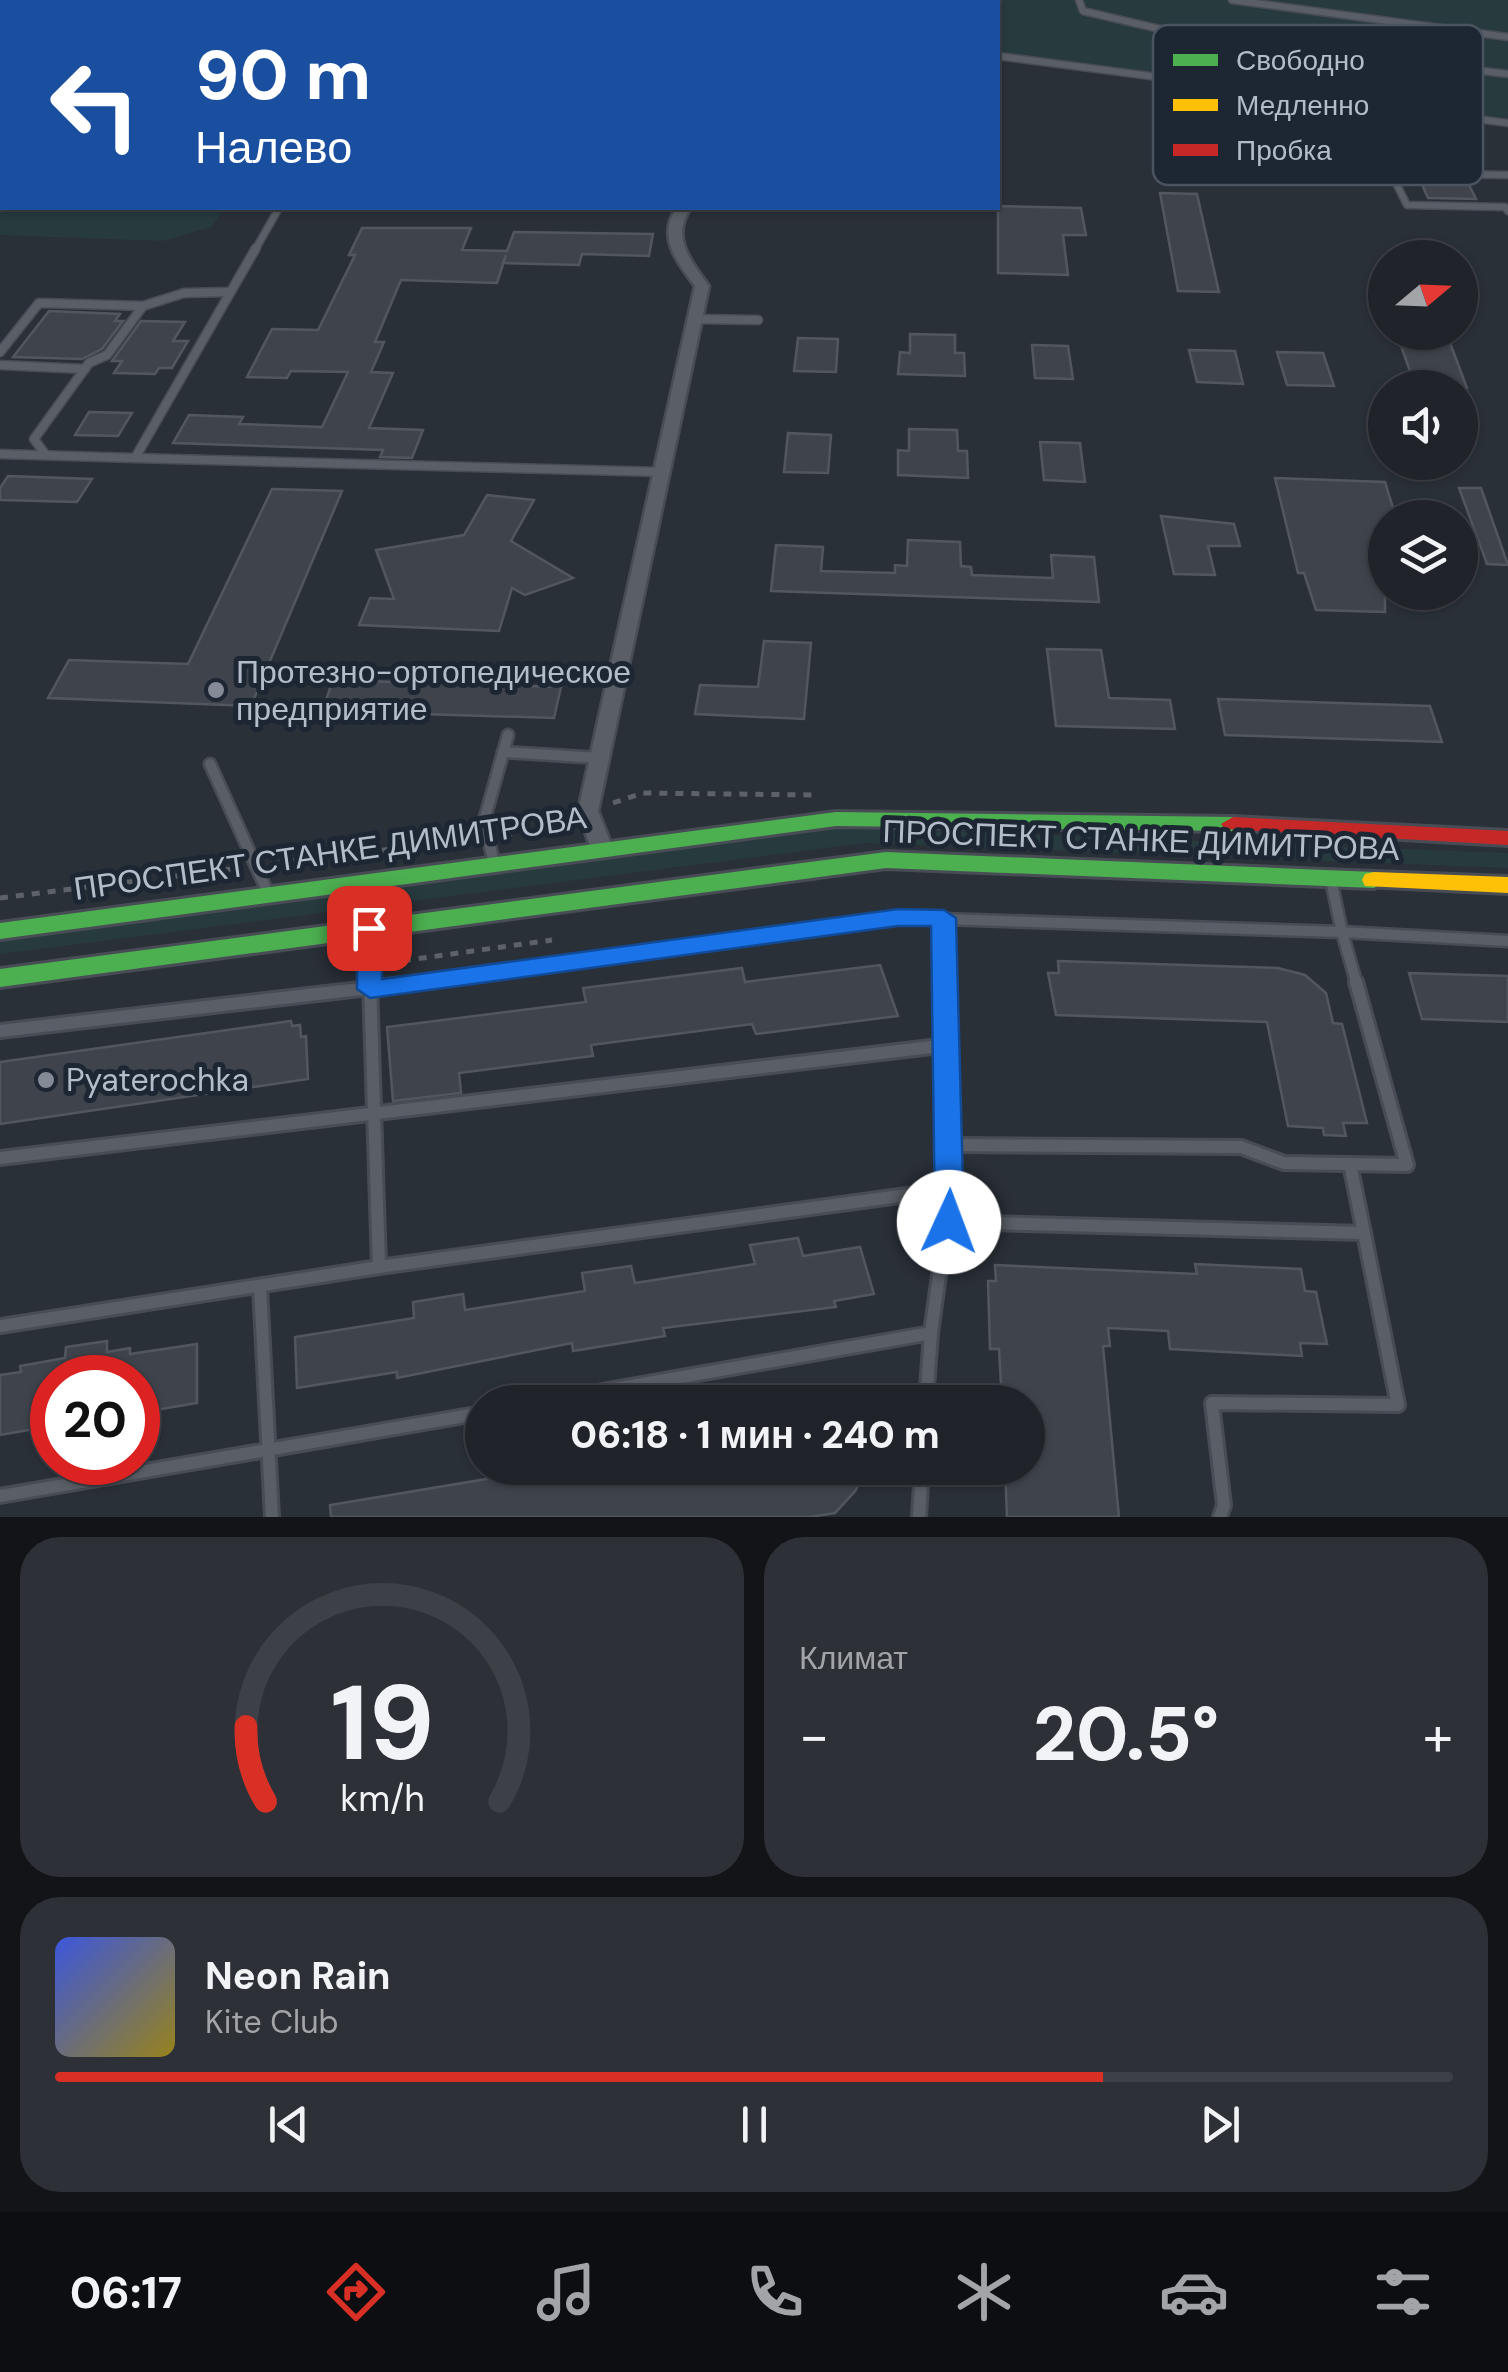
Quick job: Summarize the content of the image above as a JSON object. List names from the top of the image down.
{
  "streets": {
    "main road": ["ПРОСПЕКТ СТАНКЕ ДИМИТРОВА"]
  },
  "places": ["Протезно-ортопедическое предприятие", "Pyaterochka"],
  "legend": ["Свободно", "Медленно", "Пробка"],
  "north": "right",
  "page": {
    "turn": ["90 m", "Налево"],
    "limit": "20",
    "trip": "06:18 · 1 мин · 240 m",
    "tile": "Климат",
    "heat": ["−", "20.5°", "+"],
    "song": ["Neon Rain", "Kite Club"],
    "tabs": "06:17",
    "gauge": ["19", "km/h"]
  }
}
